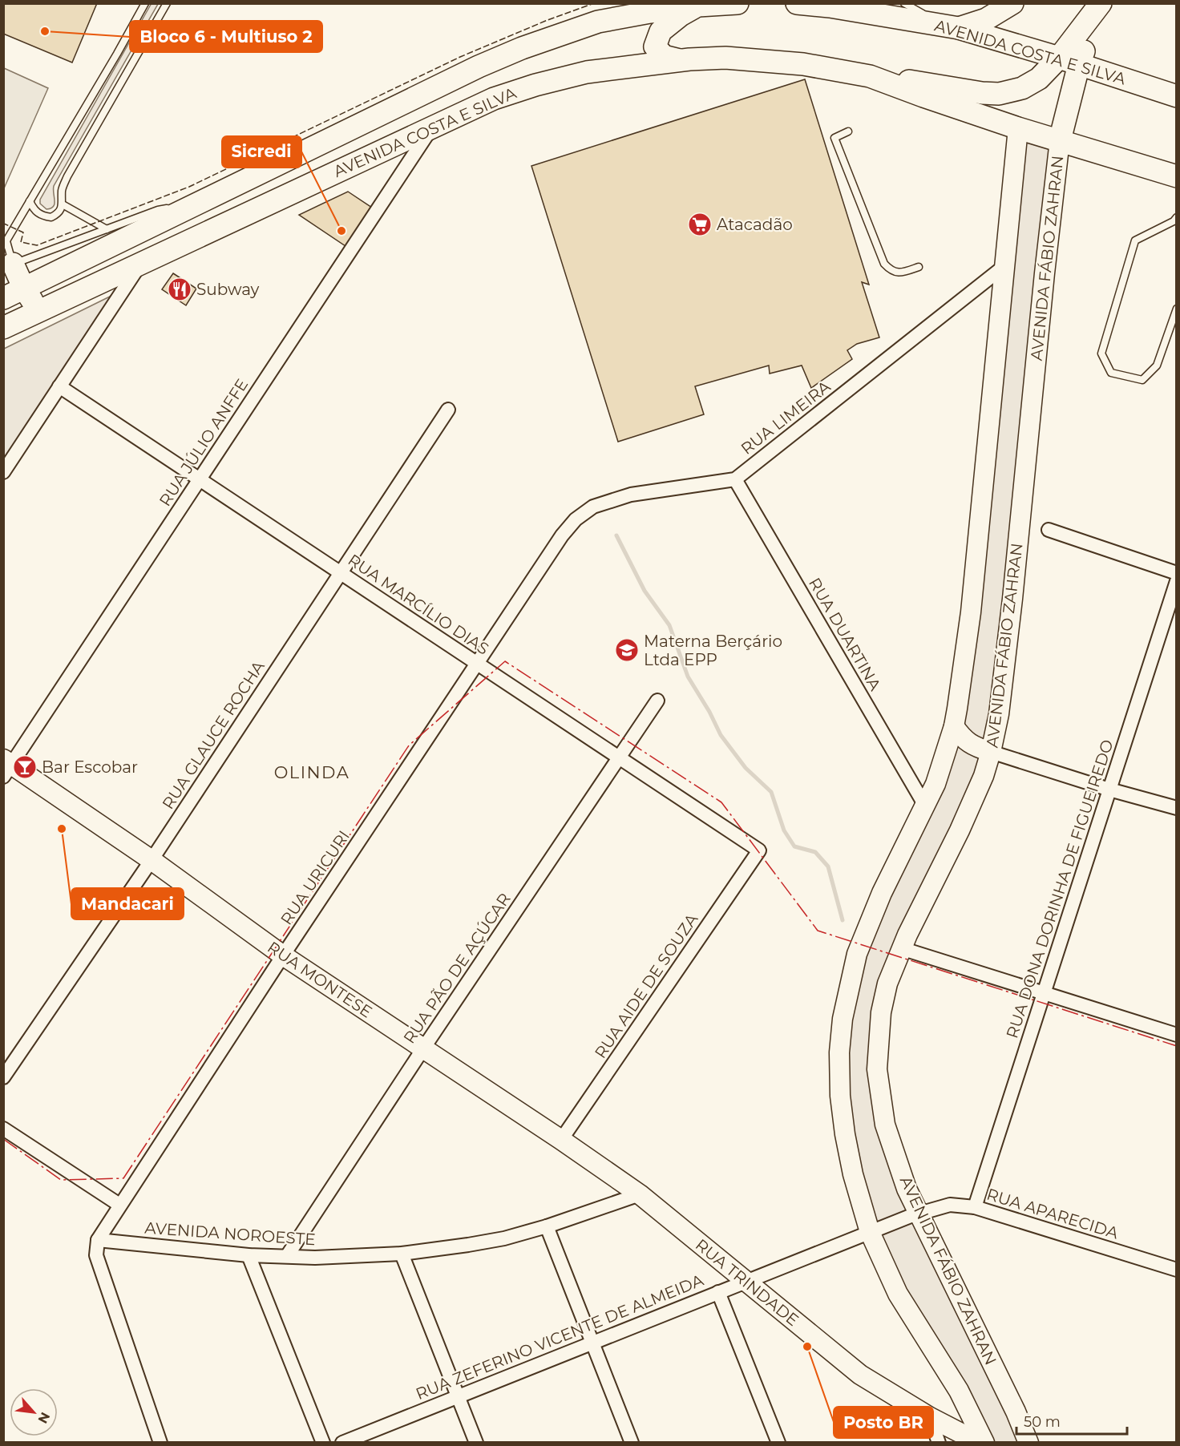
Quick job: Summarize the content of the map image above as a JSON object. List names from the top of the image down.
{
  "streets": {
    "main road": [
      "AVENIDA COSTA E SILVA",
      "AVENIDA FÁBIO ZAHRAN",
      "RUA MONTESE",
      "RUA TRINDADE"
    ],
    "street": [
      "RUA LIMEIRA",
      "RUA JÚLIO ANFFE",
      "RUA MARCÍLIO DIAS",
      "RUA DUARTINA",
      "RUA GLAUCE ROCHA",
      "RUA URICURI",
      "RUA DONA DORINHA DE FIGUEIREDO",
      "RUA PÃO DE AÇÚCAR",
      "RUA AIDE DE SOUZA",
      "RUA APARECIDA",
      "AVENIDA NOROESTE",
      "RUA ZEFERINO VICENTE DE ALMEIDA"
    ]
  },
  "crossings": [
    ["AVENIDA COSTA E SILVA", "AVENIDA FÁBIO ZAHRAN"],
    ["AVENIDA COSTA E SILVA", "RUA JÚLIO ANFFE"],
    ["AVENIDA FÁBIO ZAHRAN", "RUA APARECIDA"],
    ["RUA LIMEIRA", "RUA DUARTINA"],
    ["RUA LIMEIRA", "RUA URICURI"],
    ["RUA JÚLIO ANFFE", "RUA MARCÍLIO DIAS"],
    ["RUA JÚLIO ANFFE", "RUA MONTESE"],
    ["RUA MARCÍLIO DIAS", "RUA GLAUCE ROCHA"],
    ["RUA MARCÍLIO DIAS", "RUA URICURI"],
    ["RUA MARCÍLIO DIAS", "RUA PÃO DE AÇÚCAR"],
    ["RUA MARCÍLIO DIAS", "RUA AIDE DE SOUZA"],
    ["RUA DUARTINA", "RUA URICURI"],
    ["RUA GLAUCE ROCHA", "RUA MONTESE"],
    ["RUA URICURI", "RUA MONTESE"],
    ["RUA URICURI", "AVENIDA NOROESTE"],
    ["RUA DONA DORINHA DE FIGUEIREDO", "RUA APARECIDA"],
    ["RUA PÃO DE AÇÚCAR", "RUA MONTESE"],
    ["RUA PÃO DE AÇÚCAR", "AVENIDA NOROESTE"],
    ["RUA MONTESE", "RUA AIDE DE SOUZA"],
    ["RUA MONTESE", "AVENIDA NOROESTE"],
    ["RUA MONTESE", "RUA TRINDADE"],
    ["RUA APARECIDA", "RUA ZEFERINO VICENTE DE ALMEIDA"],
    ["AVENIDA NOROESTE", "RUA TRINDADE"],
    ["RUA TRINDADE", "RUA ZEFERINO VICENTE DE ALMEIDA"]
  ],
  "districts": ["OLINDA"],
  "places": {
    "other": [
      "Bloco 6 - Multiuso 2",
      "Sicredi",
      "Mandacari",
      "Posto BR"
    ],
    "supermarket": ["Atacadão"],
    "restaurant": ["Subway"],
    "school or university": ["Materna Berçário Ltda EPP"],
    "bar": ["Bar Escobar"]
  },
  "scale_bar": "50 m",
  "north": "bottom right"
}
